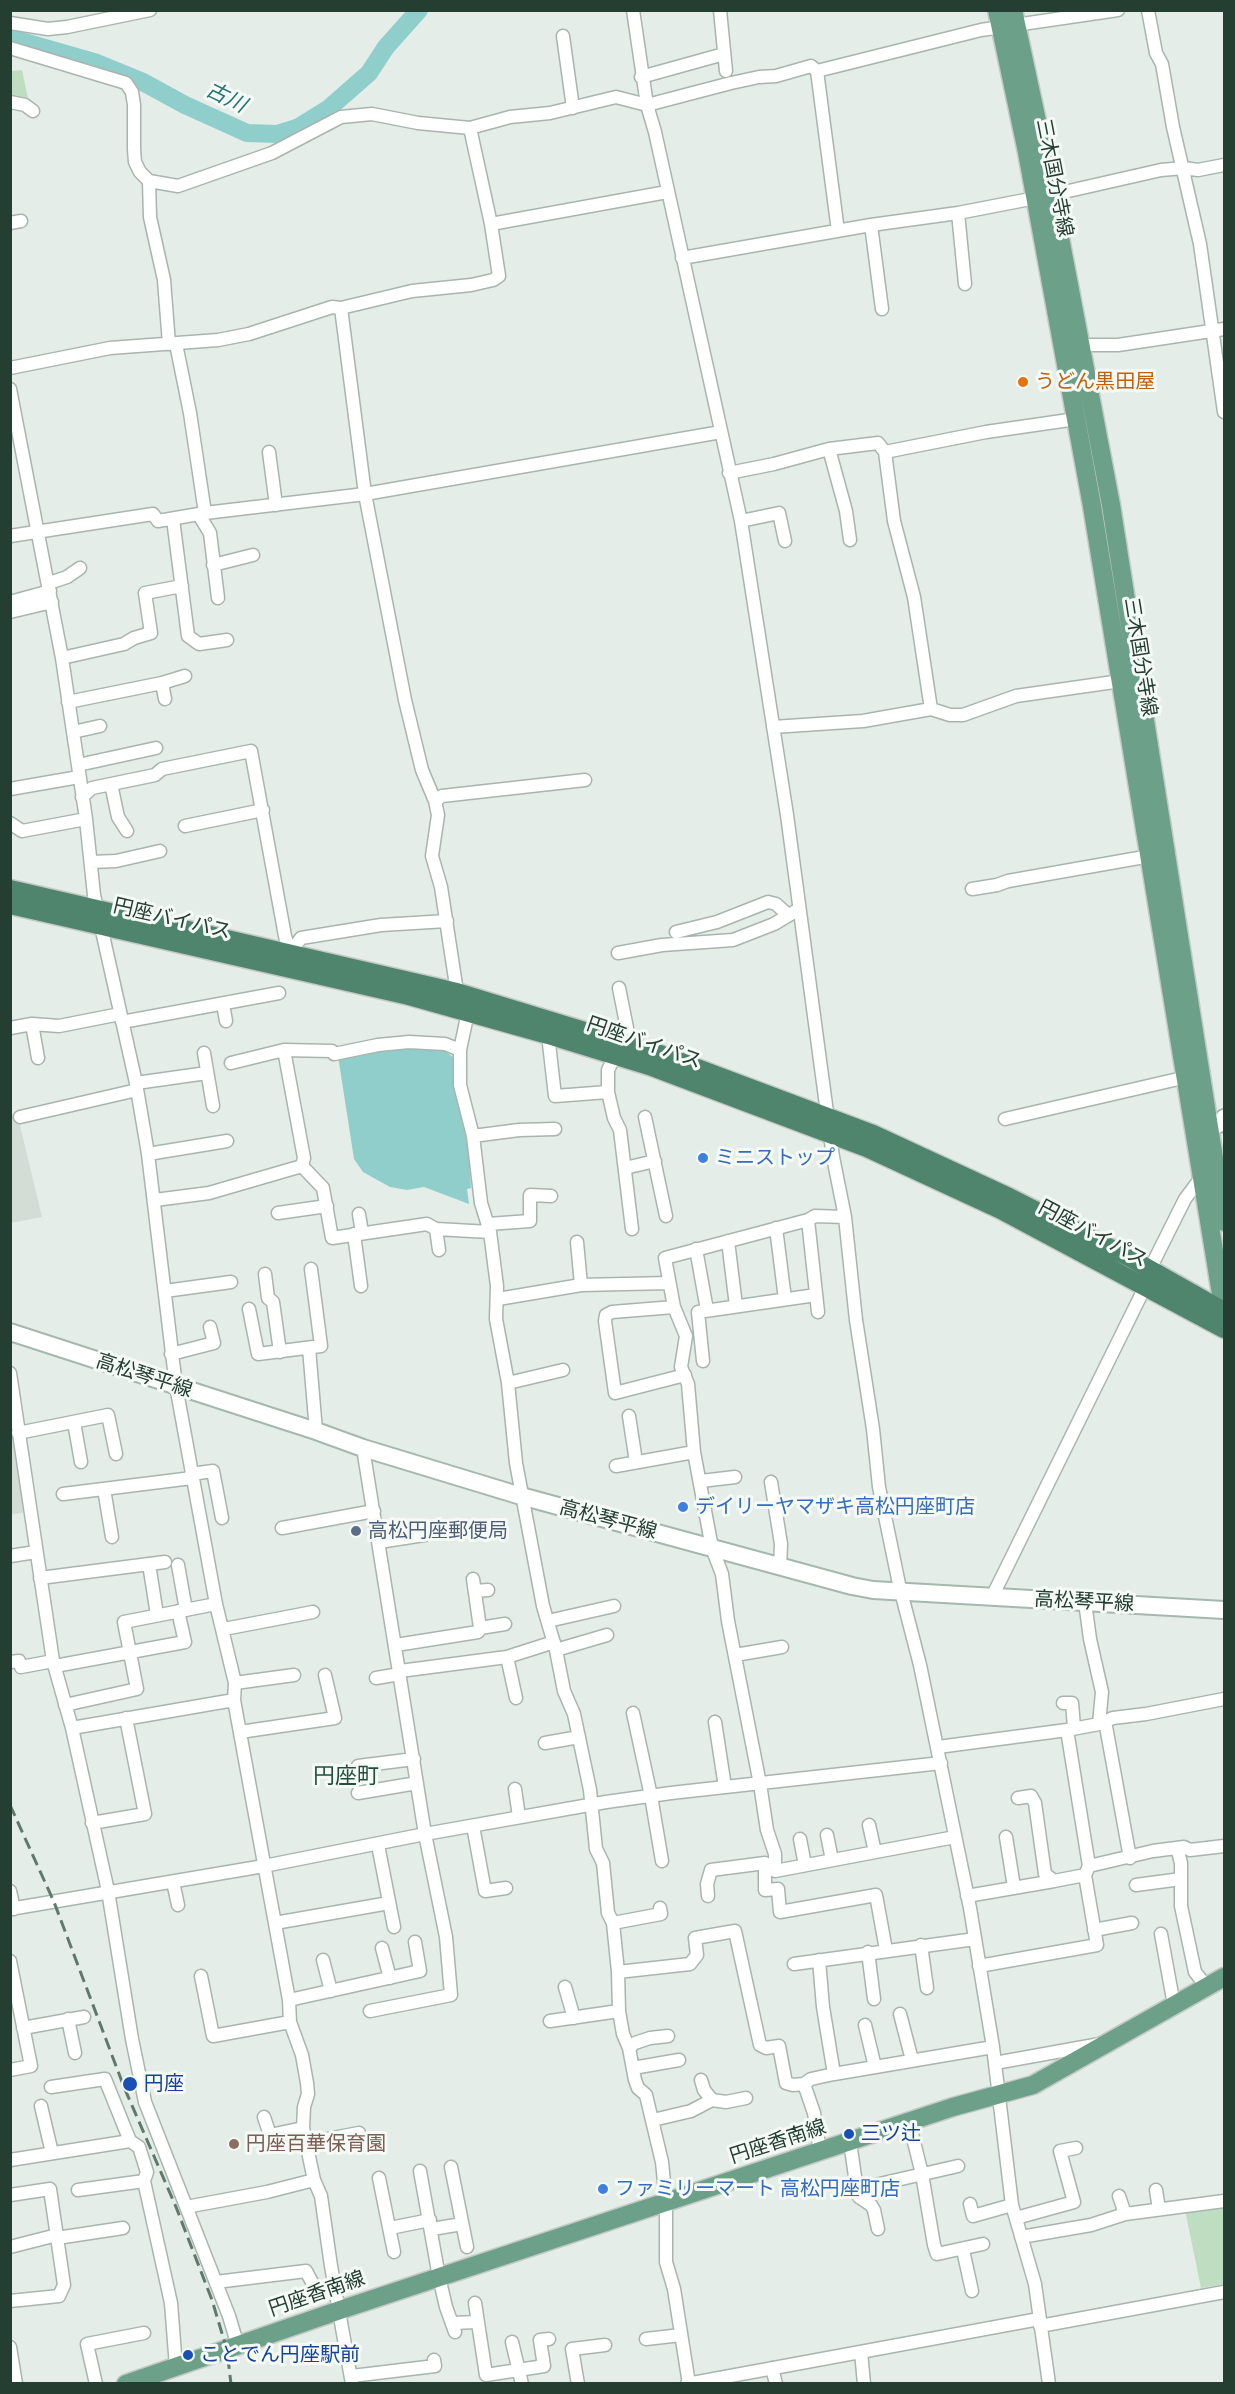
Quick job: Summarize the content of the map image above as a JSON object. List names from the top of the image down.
{
  "streets": {
    "highway": ["円座バイパス"],
    "main road": ["三木国分寺線", "高松琴平線", "円座香南線"]
  },
  "crossings": [
    ["三木国分寺線", "円座バイパス"]
  ],
  "districts": ["円座町"],
  "water": ["古川"],
  "places": [
    "うどん黒田屋",
    "ミニストップ",
    "デイリーヤマザキ高松円座町店",
    "高松円座郵便局",
    "円座",
    "三ツ辻",
    "円座百華保育園",
    "ファミリーマート 高松円座町店",
    "ことでん円座駅前"
  ]
}
